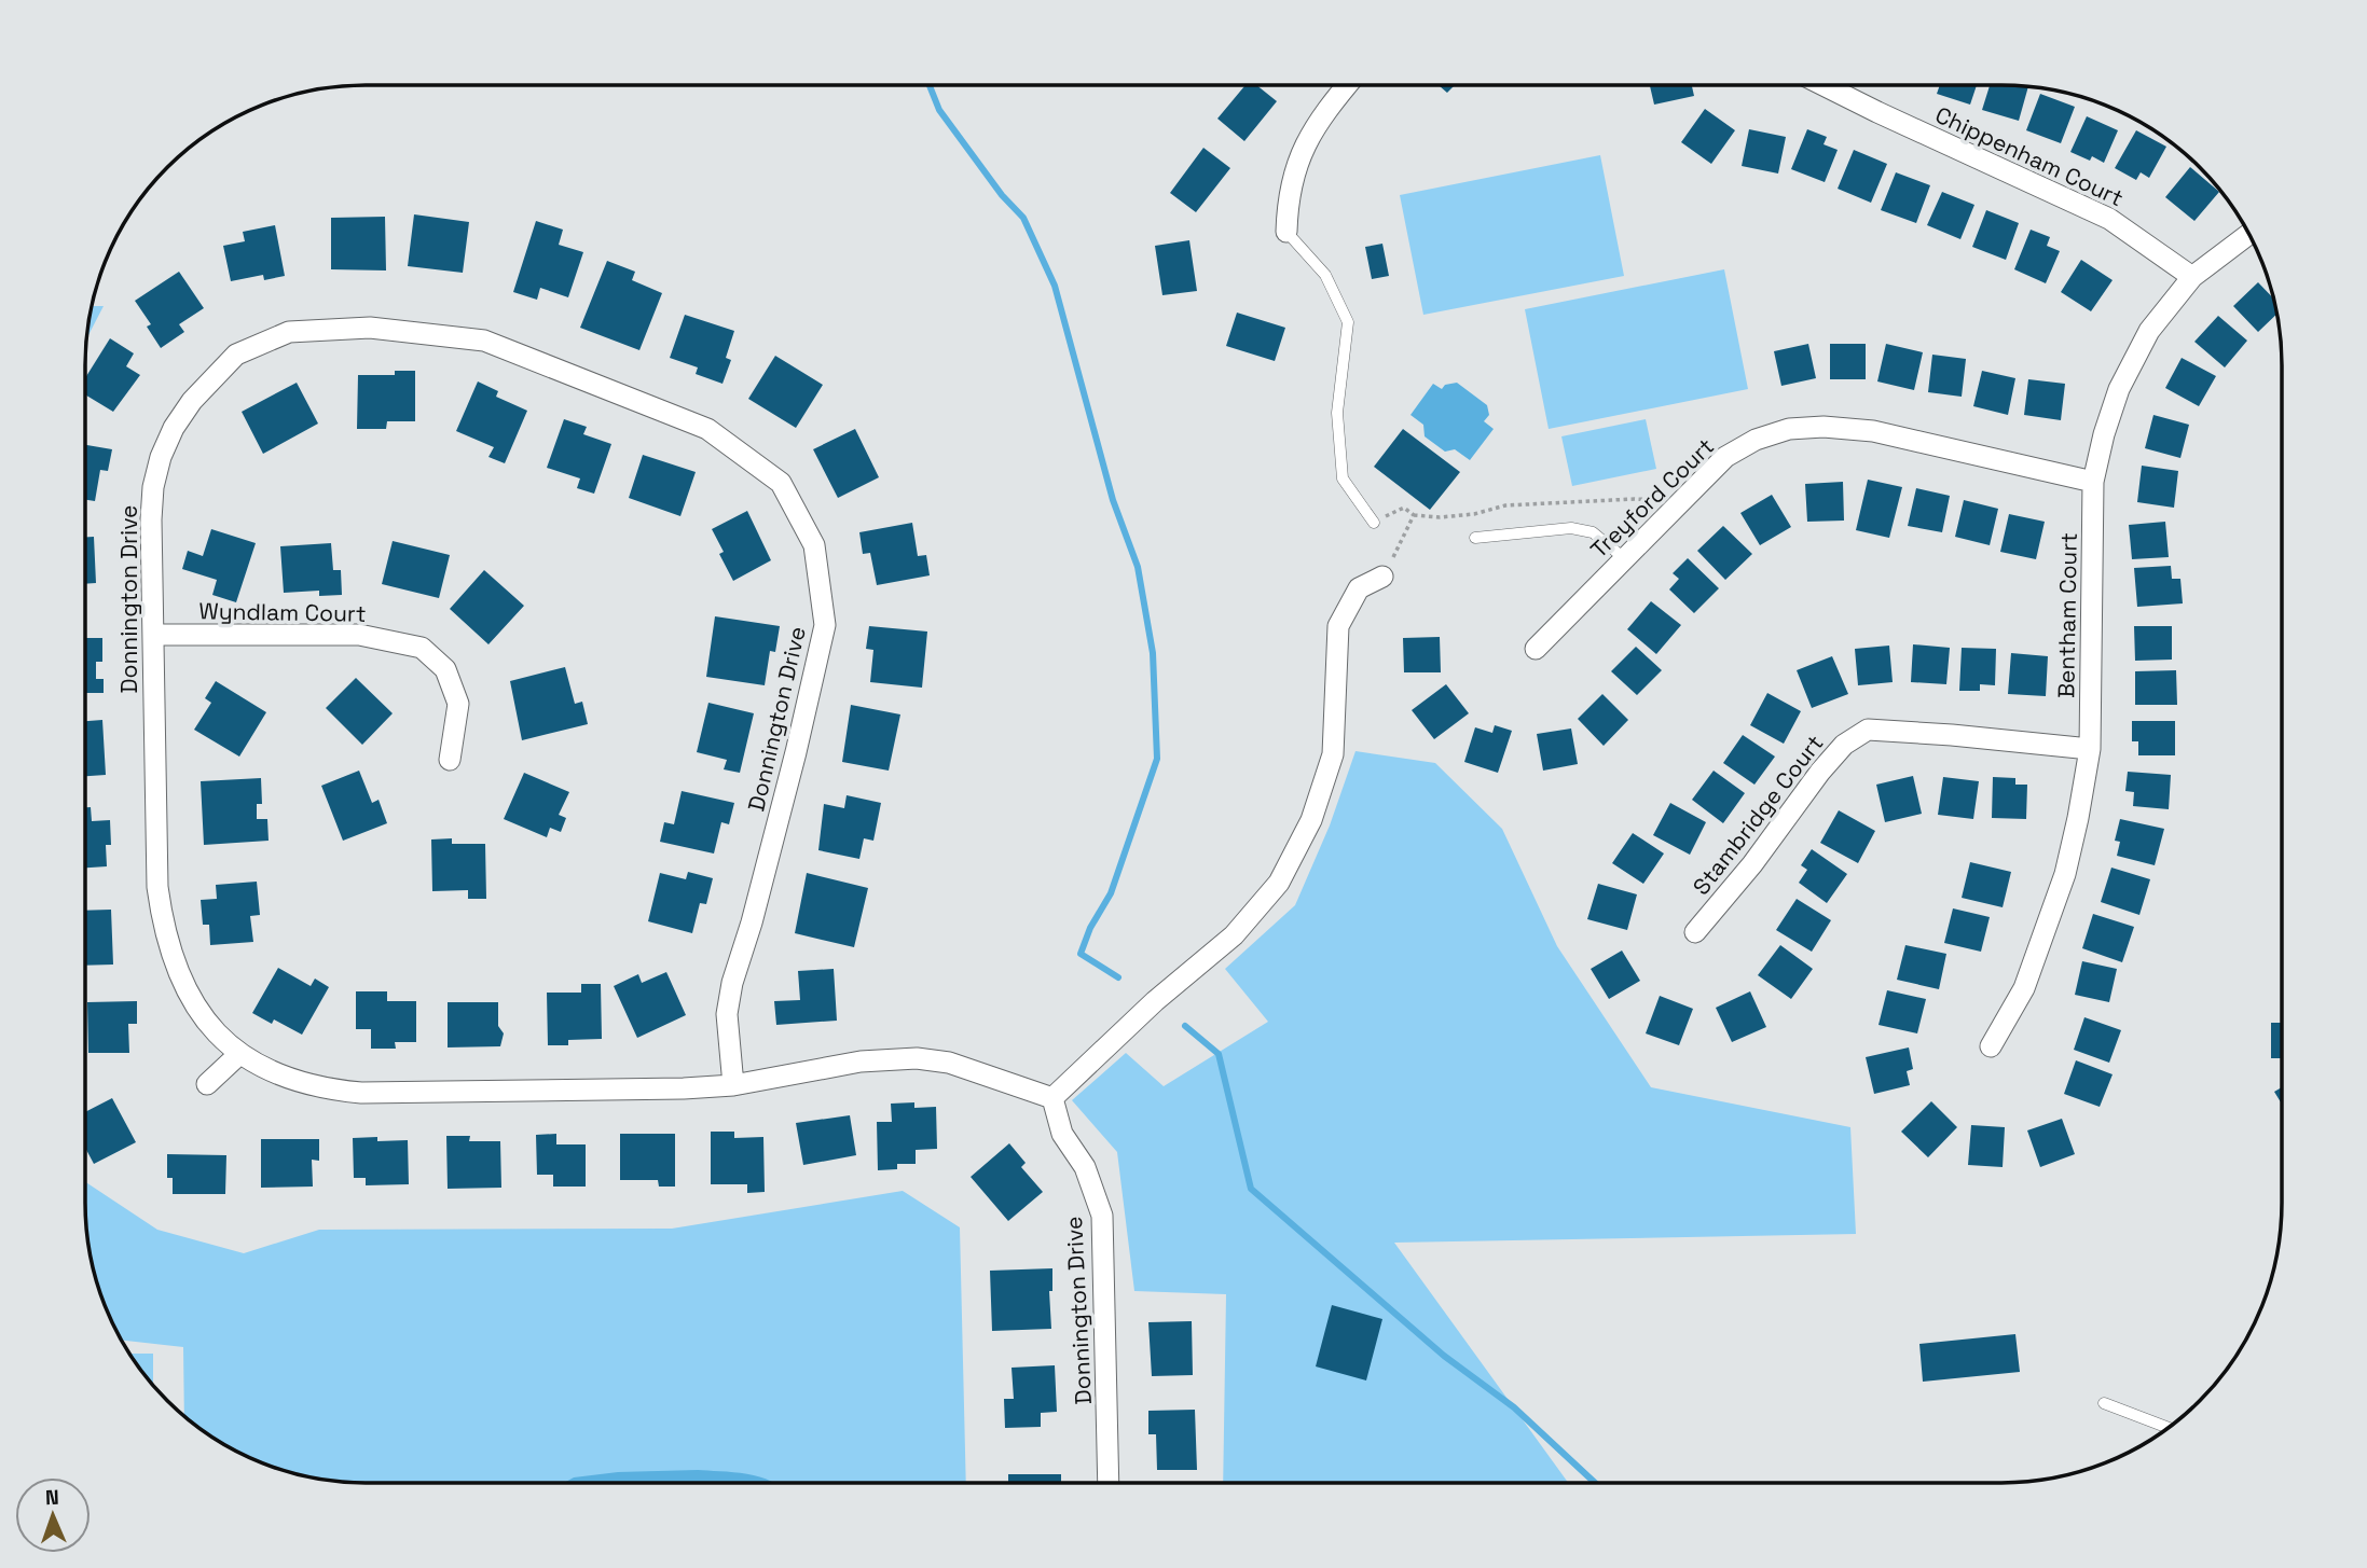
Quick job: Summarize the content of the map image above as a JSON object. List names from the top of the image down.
{
  "streets": {
    "street": [
      "Chippenham Court",
      "Treyford Court",
      "Donnington Drive",
      "Wyndlam Court",
      "Bentham Court",
      "Stambridge Court"
    ]
  },
  "crossings": [
    ["Chippenham Court", "Bentham Court"],
    ["Treyford Court", "Bentham Court"],
    ["Donnington Drive", "Wyndlam Court"],
    ["Bentham Court", "Stambridge Court"]
  ],
  "north": "top"
}
